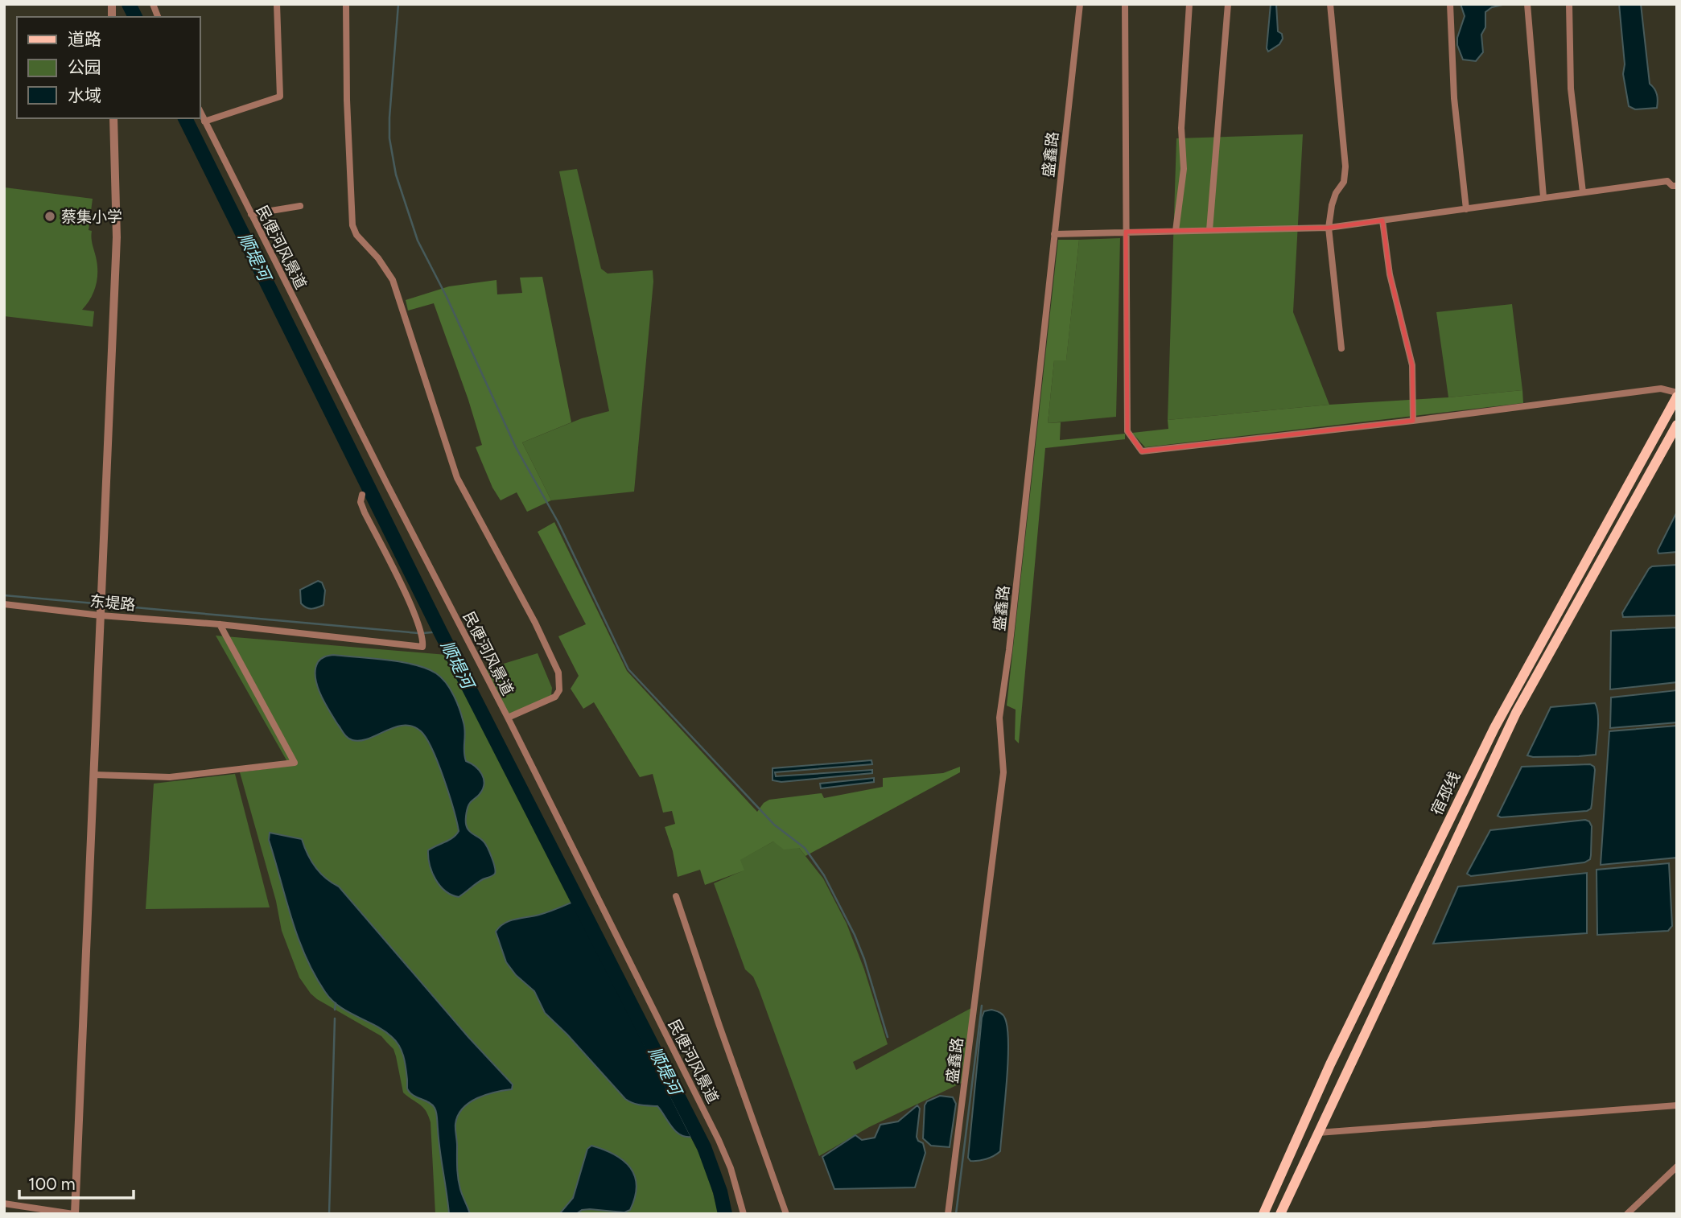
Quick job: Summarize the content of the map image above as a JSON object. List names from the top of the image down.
{
  "streets": {
    "main road": ["宿邳线"],
    "street": ["盛鑫路", "民便河风景道", "东堤路"]
  },
  "water": ["顺堤河"],
  "places": ["蔡集小学"],
  "legend": ["道路", "公园", "水域"],
  "scale_bar": "100 m"
}
